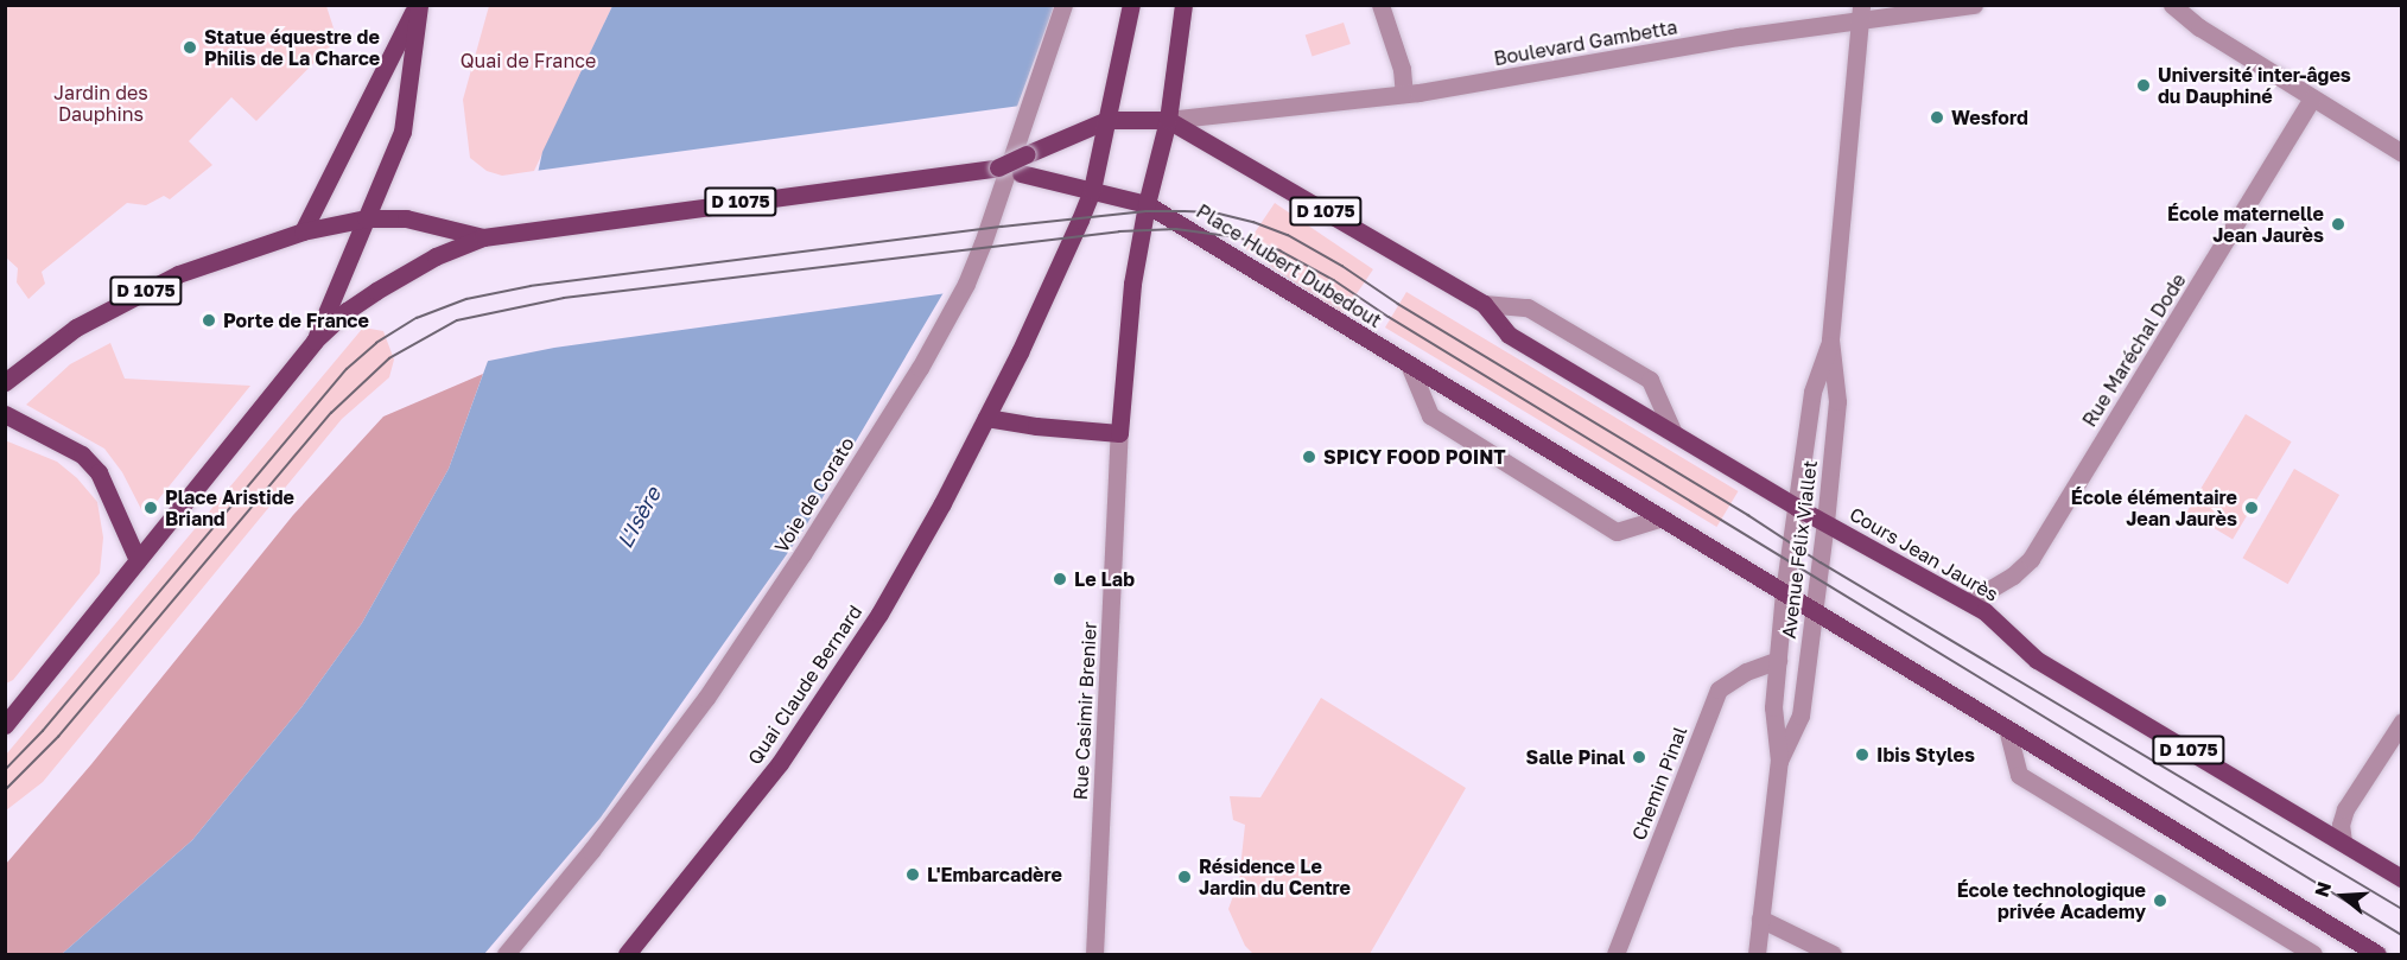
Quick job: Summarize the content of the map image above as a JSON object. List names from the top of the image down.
{
  "streets": {
    "main road": [
      "D 1075",
      "Place Hubert Dubedout",
      "Cours Jean Jaurès",
      "Quai Claude Bernard"
    ],
    "street": [
      "Boulevard Gambetta",
      "Rue Maréchal Dode",
      "Voie de Corato",
      "Avenue Félix Viallet",
      "Rue Casimir Brenier",
      "Chemin Pinal"
    ]
  },
  "crossings": [
    ["Boulevard Gambetta", "Avenue Félix Viallet"],
    ["D 1075", "Place Hubert Dubedout"],
    ["D 1075", "Cours Jean Jaurès"],
    ["Place Hubert Dubedout", "Quai Claude Bernard"],
    ["Rue Maréchal Dode", "Cours Jean Jaurès"],
    ["Avenue Félix Viallet", "Cours Jean Jaurès"],
    ["Avenue Félix Viallet", "Chemin Pinal"]
  ],
  "water": ["L'Isère"],
  "parks": ["Quai de France", "Jardin des Dauphins"],
  "places": [
    "Statue équestre de Philis de La Charce",
    "Université inter-âges du Dauphiné",
    "Wesford",
    "École maternelle Jean Jaurès",
    "Porte de France",
    "SPICY FOOD POINT",
    "Place Aristide Briand",
    "École élémentaire Jean Jaurès",
    "Le Lab",
    "Ibis Styles",
    "Salle Pinal",
    "L'Embarcadère",
    "Résidence Le Jardin du Centre",
    "École technologique privée Academy"
  ],
  "north": "left"
}
